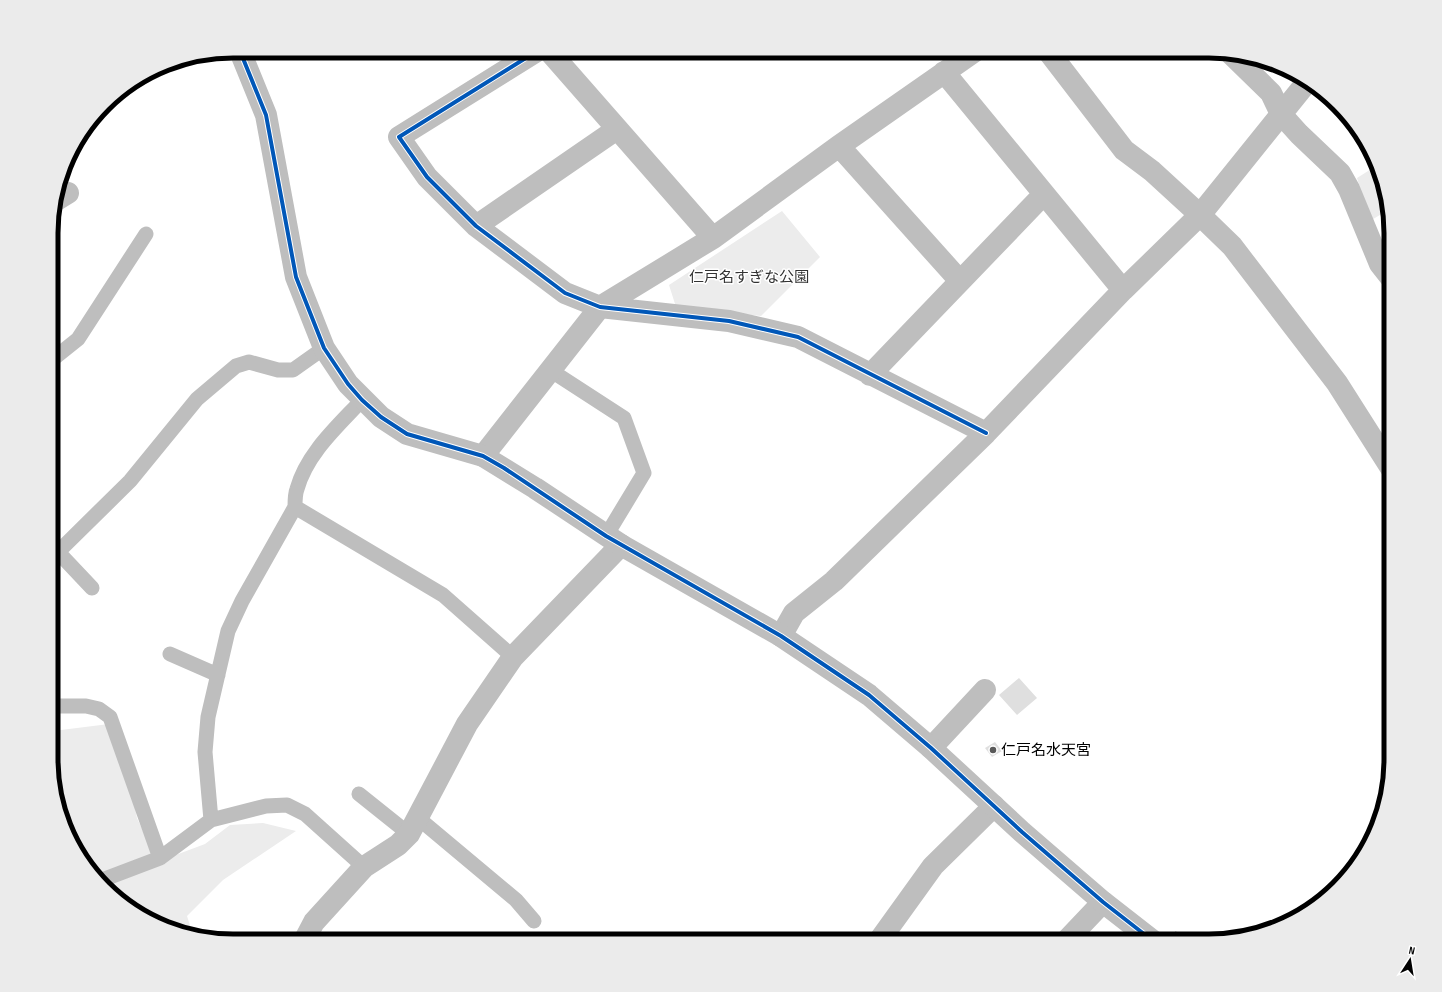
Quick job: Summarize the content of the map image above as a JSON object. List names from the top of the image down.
{
  "parks": ["仁戸名すぎな公園"],
  "places": ["仁戸名水天宮"],
  "north": "top"
}
